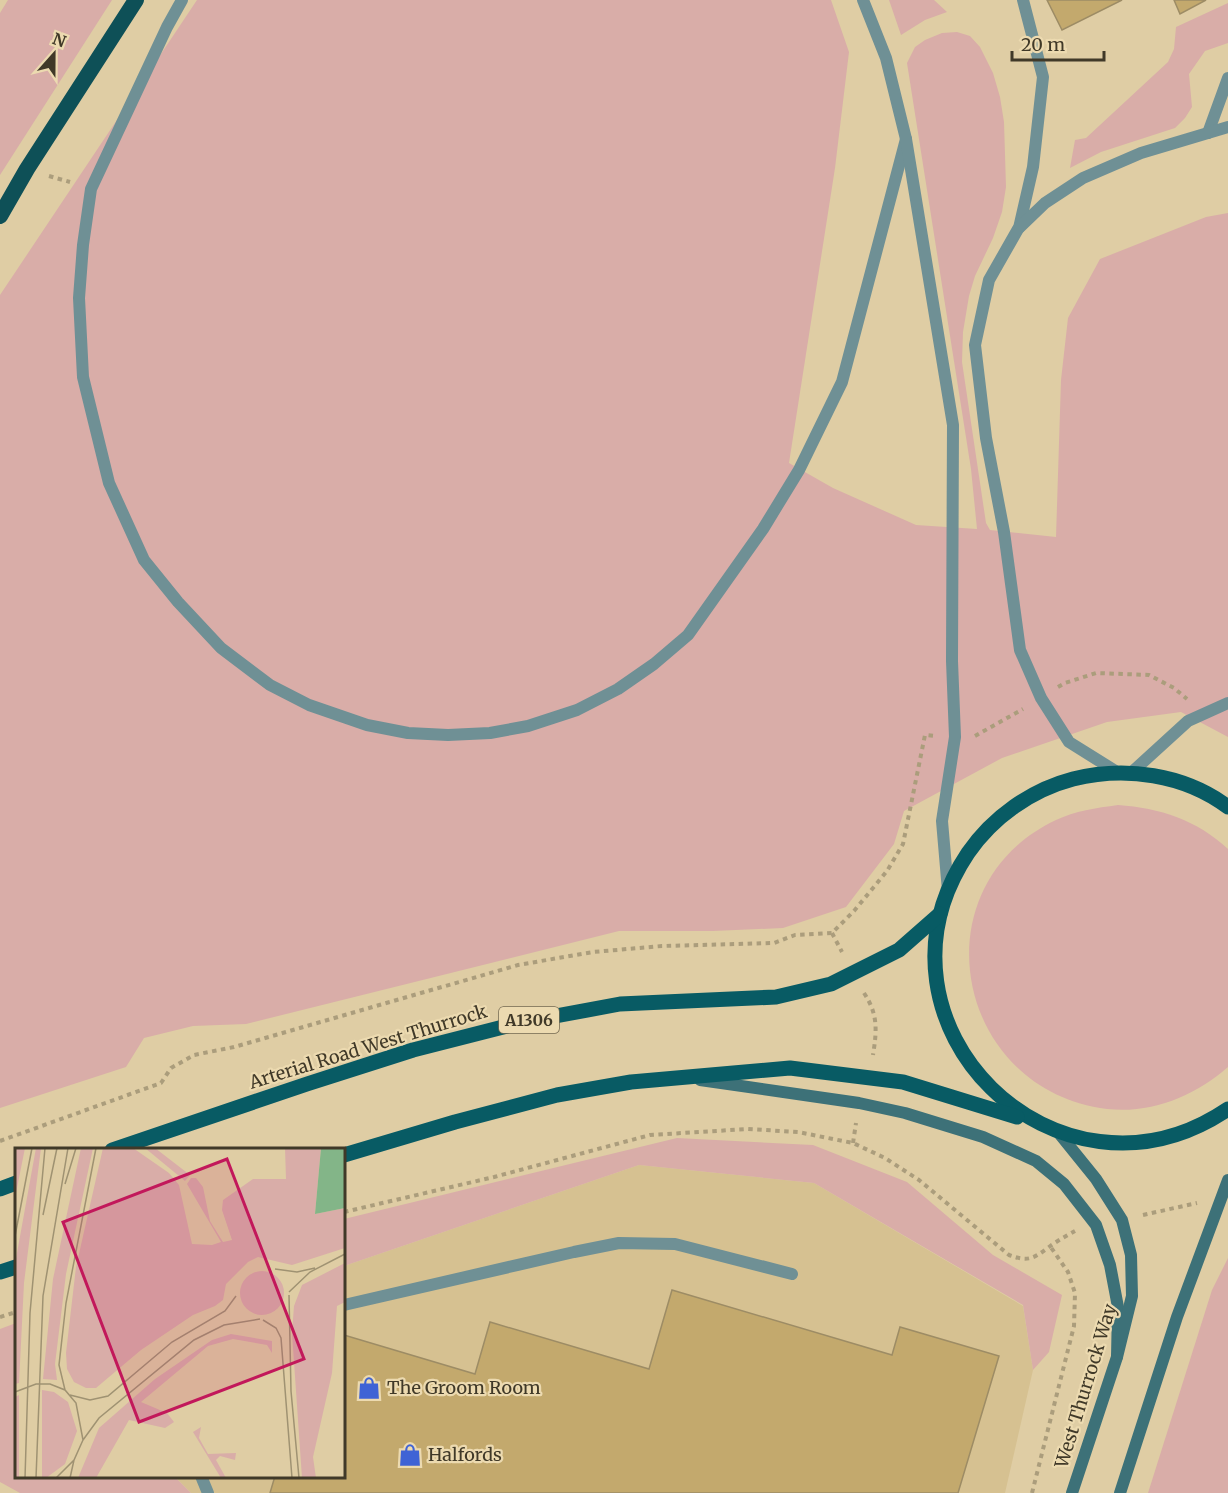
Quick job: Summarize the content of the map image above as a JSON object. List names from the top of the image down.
{
  "streets": {
    "main road": ["A1306", "Arterial Road West Thurrock", "West Thurrock Way"]
  },
  "places": {
    "shop": ["The Groom Room", "Halfords"]
  },
  "scale_bar": "20 m",
  "north": "top"
}
